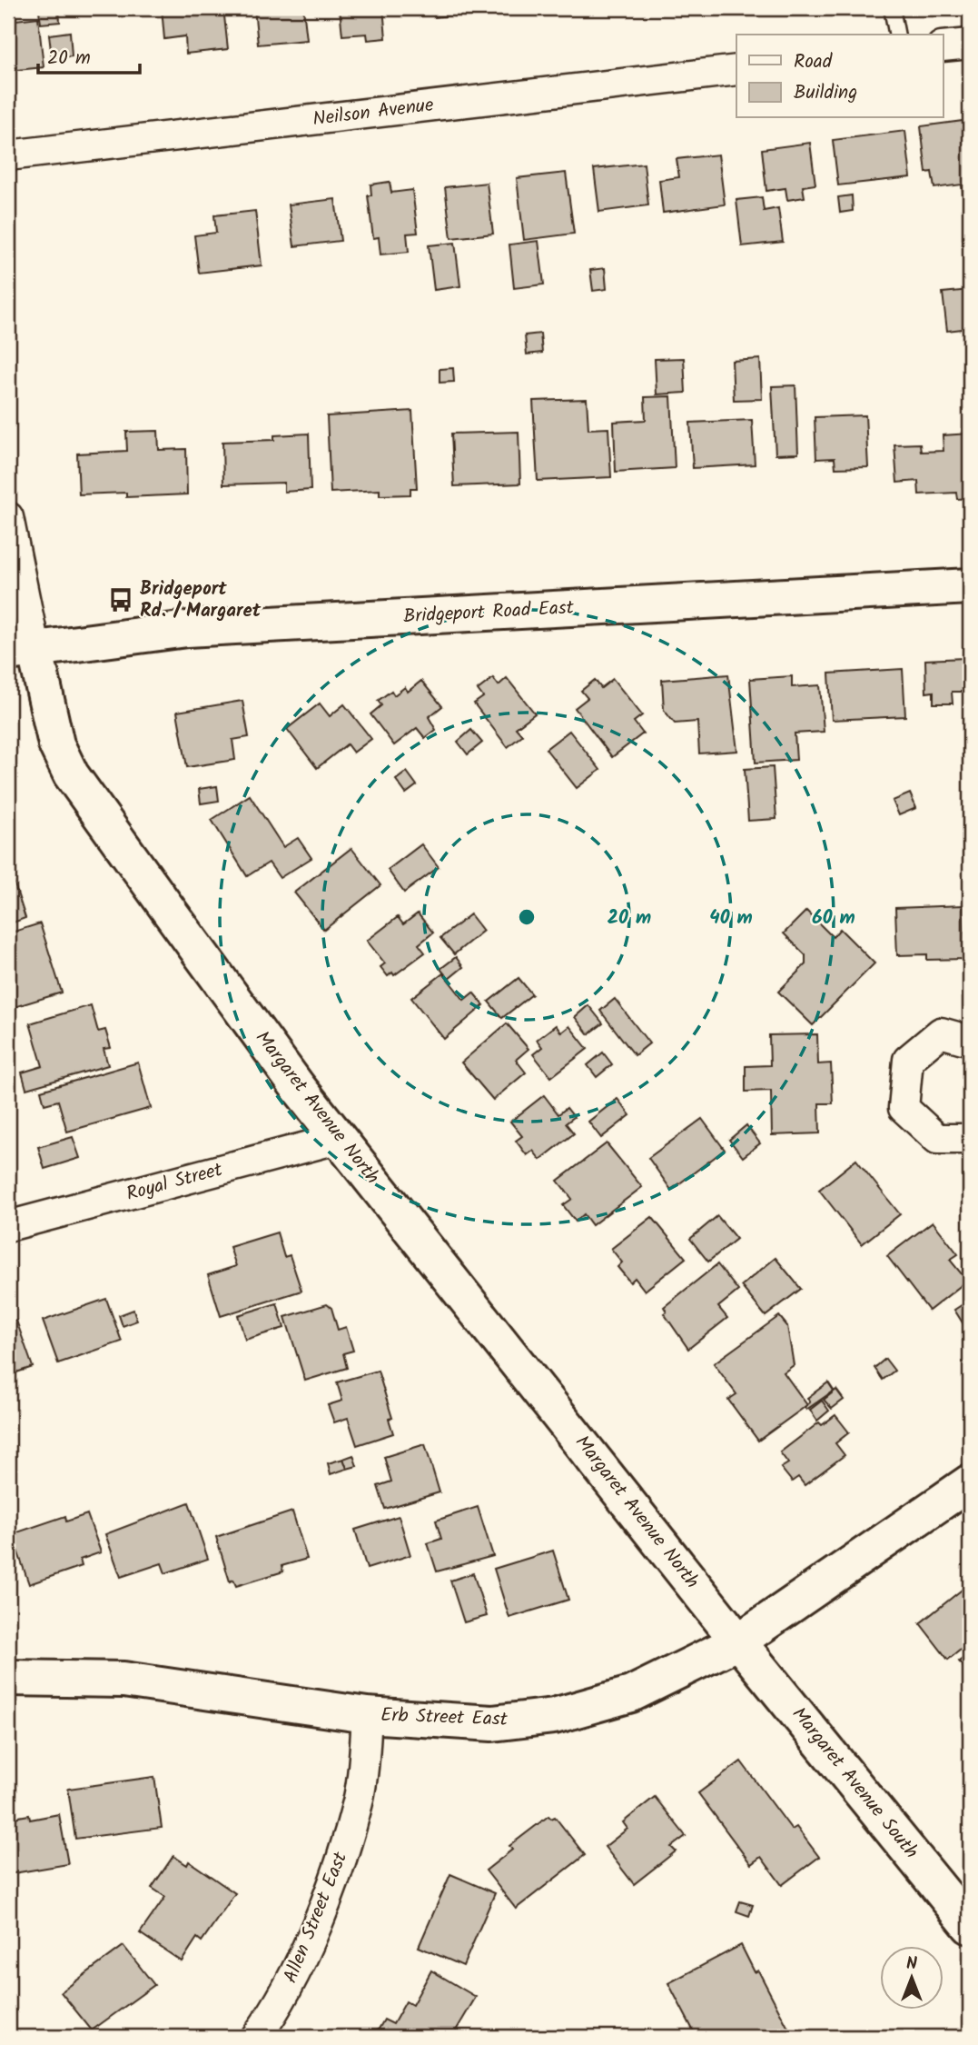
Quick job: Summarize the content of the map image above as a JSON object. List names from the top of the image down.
{
  "streets": {
    "main road": [
      "Bridgeport Road East",
      "Margaret Avenue North",
      "Erb Street East",
      "Margaret Avenue South"
    ],
    "street": ["Neilson Avenue", "Royal Street", "Allen Street East"]
  },
  "crossings": [
    ["Bridgeport Road East", "Margaret Avenue North"],
    ["Margaret Avenue North", "Royal Street"],
    ["Margaret Avenue North", "Erb Street East"],
    ["Margaret Avenue North", "Margaret Avenue South"],
    ["Erb Street East", "Margaret Avenue South"],
    ["Erb Street East", "Allen Street East"]
  ],
  "places": {
    "bus stop": ["Bridgeport Rd. / Margaret"]
  },
  "legend": ["Road", "Building"],
  "scale_bar": "20 m",
  "north": "top",
  "rings": ["20 m", "40 m", "60 m"]
}
